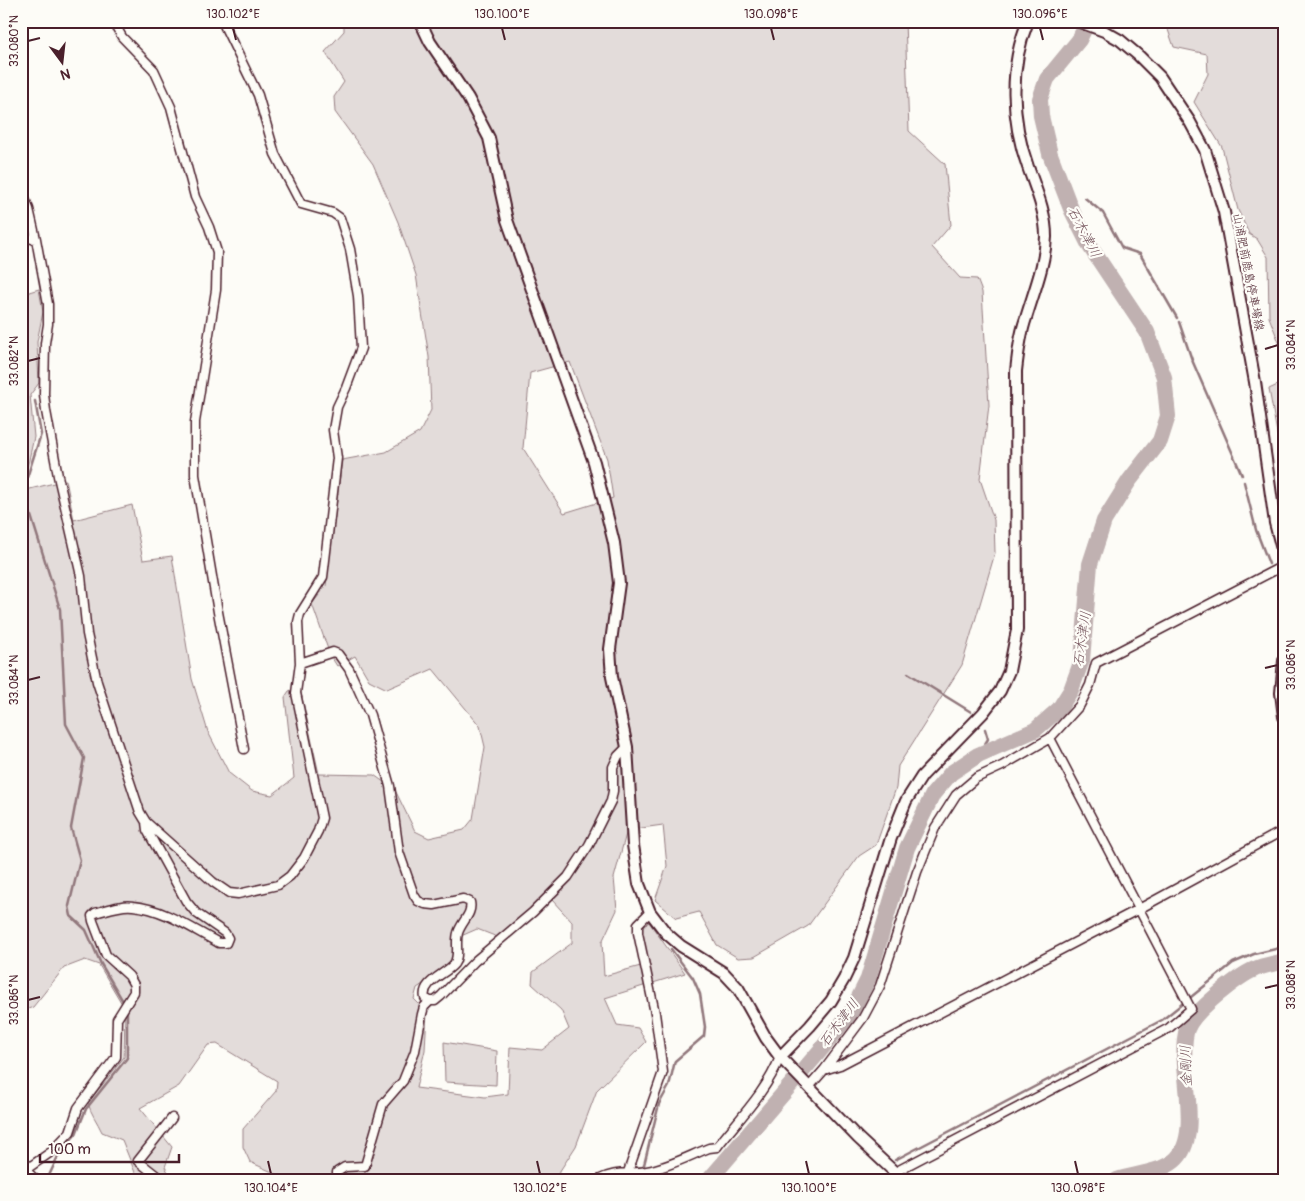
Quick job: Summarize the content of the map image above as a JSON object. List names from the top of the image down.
{
  "streets": {
    "street": ["山浦肥前鹿島停車場線"]
  },
  "water": ["石木津川", "金剛川"],
  "scale_bar": "100 m",
  "north": "bottom",
  "coordinates": [
    "130.102°E",
    "130.100°E",
    "130.098°E",
    "130.096°E",
    "33.080°N",
    "33.084°N",
    "33.082°N",
    "33.086°N",
    "33.088°N",
    "130.104°E"
  ]
}
